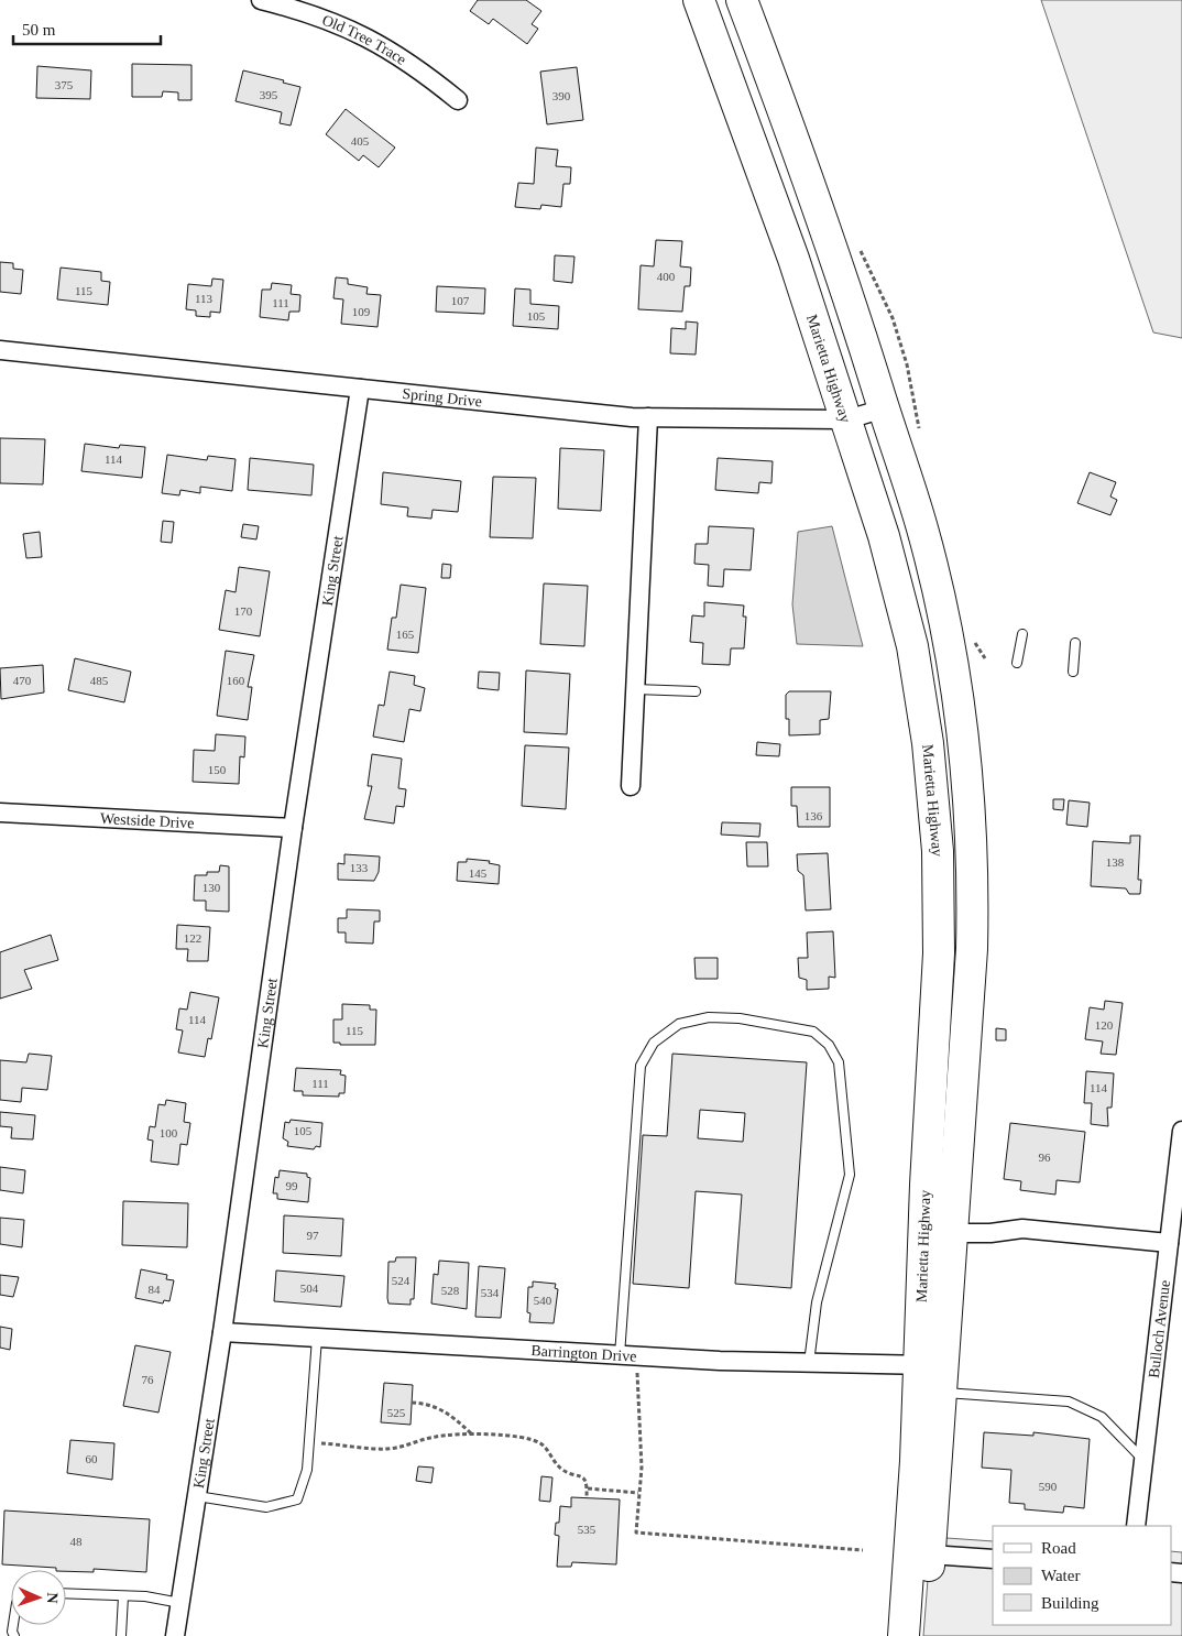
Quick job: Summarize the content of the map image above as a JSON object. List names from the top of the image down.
{
  "streets": {
    "highway": ["Marietta Highway"],
    "street": [
      "Old Tree Trace",
      "Spring Drive",
      "King Street",
      "Westside Drive",
      "Bulloch Avenue",
      "Barrington Drive"
    ]
  },
  "crossings": [
    ["Marietta Highway", "Spring Drive"],
    ["Marietta Highway", "Barrington Drive"],
    ["Spring Drive", "King Street"],
    ["King Street", "Westside Drive"],
    ["King Street", "Barrington Drive"]
  ],
  "house_numbers": [
    "375",
    "395",
    "390",
    "405",
    "400",
    "115",
    "113",
    "107",
    "111",
    "109",
    "105",
    "114",
    "170",
    "165",
    "470",
    "485",
    "160",
    "150",
    "136",
    "138",
    "133",
    "145",
    "130",
    "122",
    "114",
    "120",
    "115",
    "111",
    "114",
    "105",
    "100",
    "96",
    "99",
    "97",
    "524",
    "504",
    "84",
    "528",
    "534",
    "540",
    "76",
    "525",
    "60",
    "590",
    "535",
    "48"
  ],
  "legend": ["Road", "Water", "Building"],
  "scale_bar": "50 m",
  "north": "right"
}
